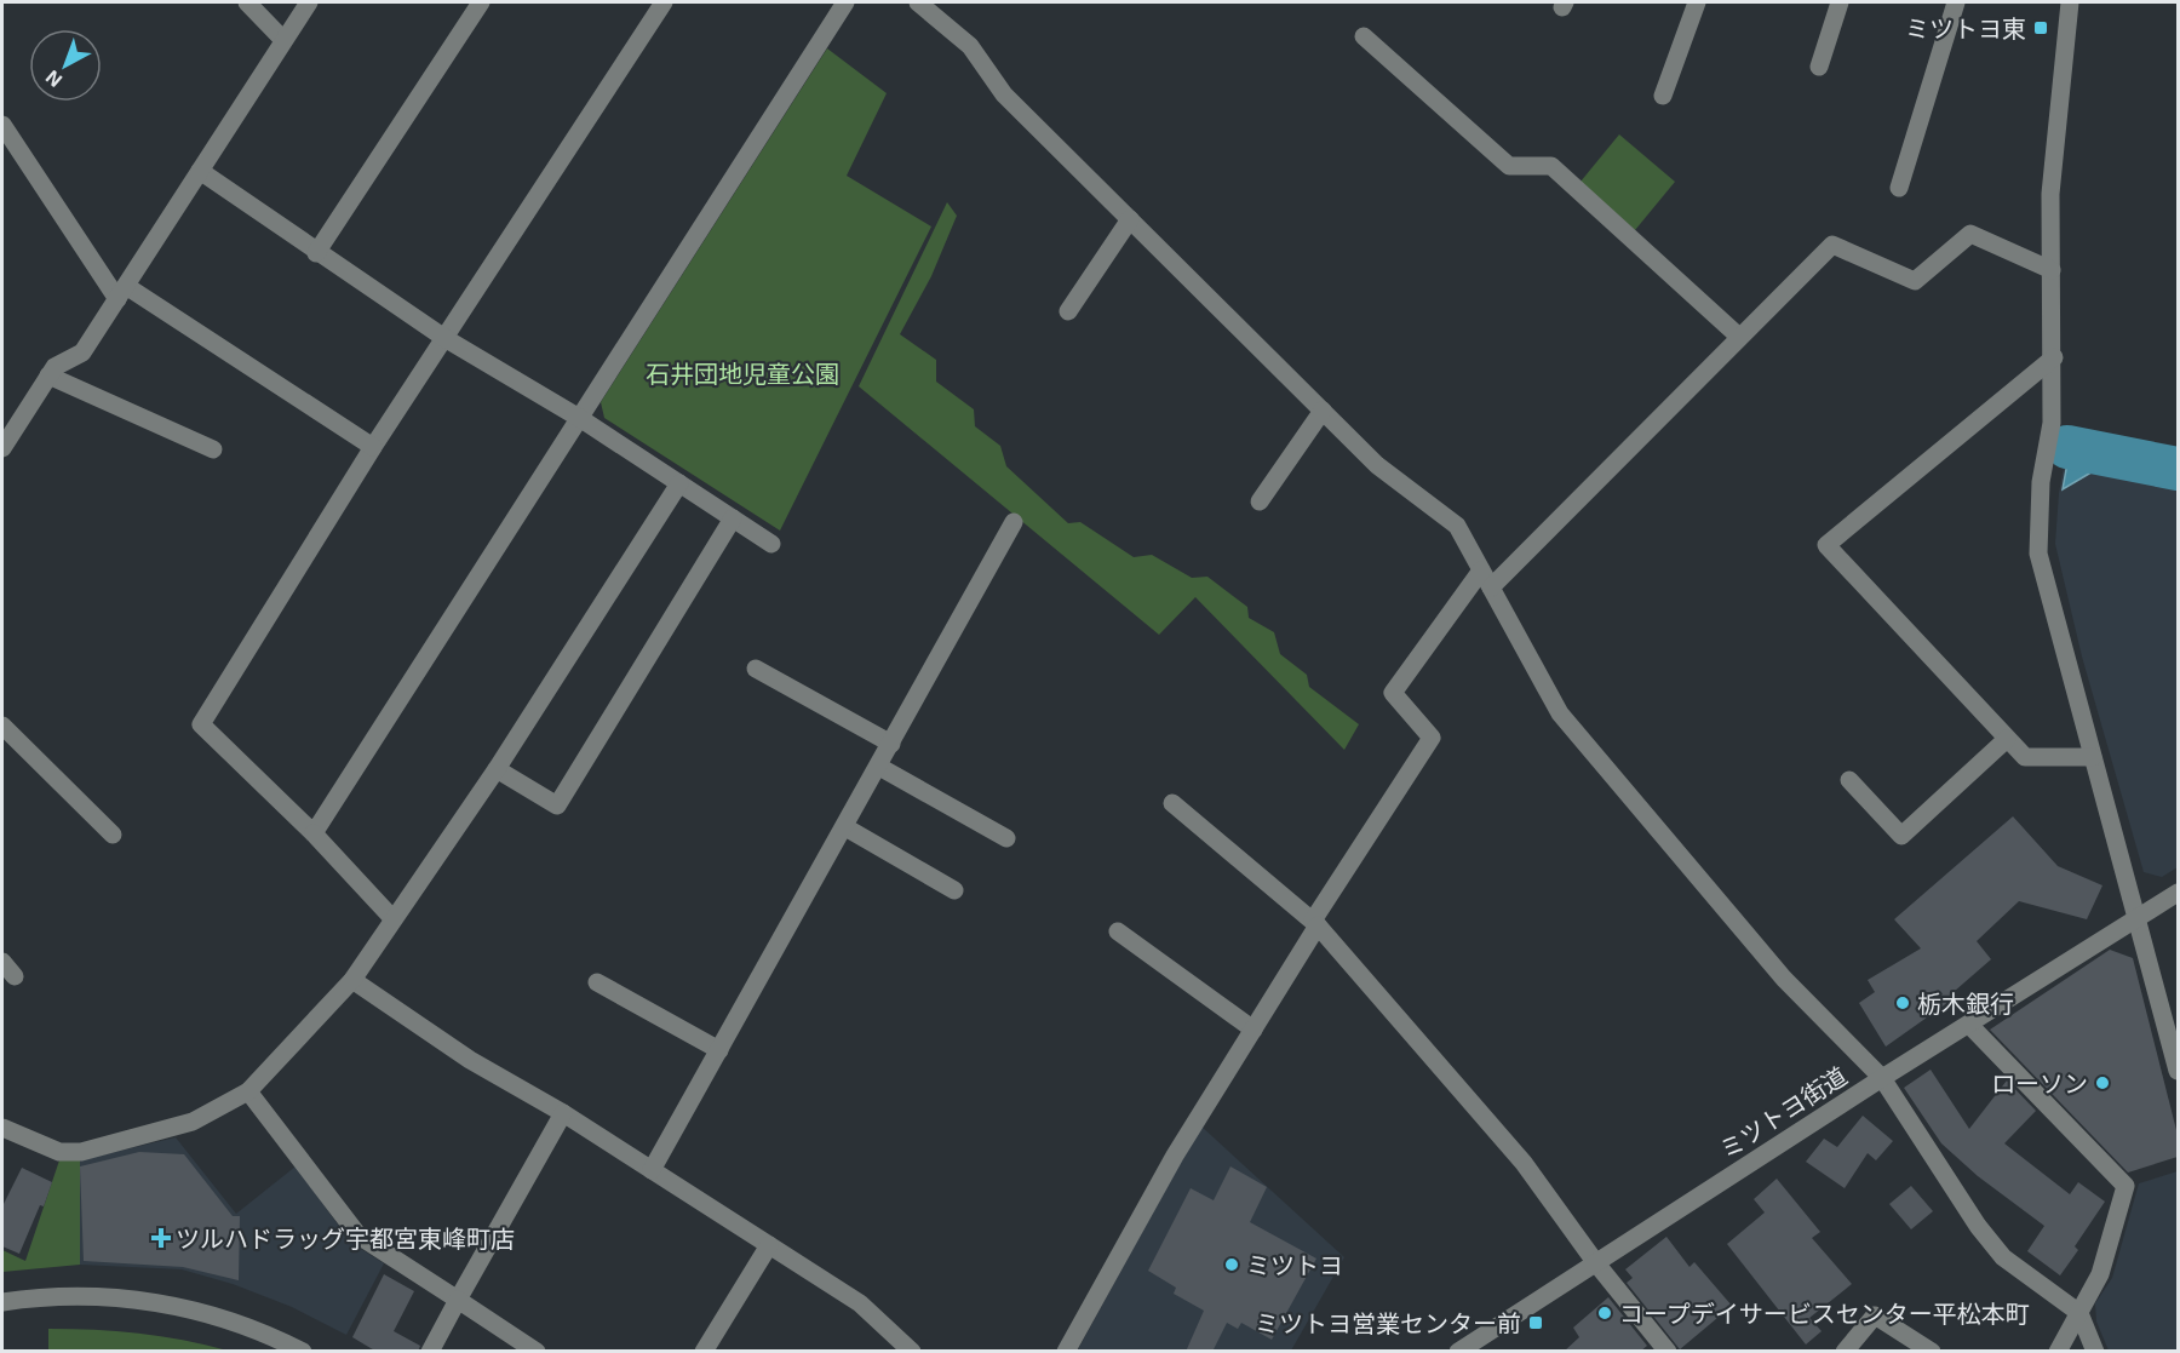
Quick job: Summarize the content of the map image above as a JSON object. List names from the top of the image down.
{
  "streets": {
    "street": ["ミツトヨ街道"]
  },
  "parks": ["石井団地児童公園"],
  "places": {
    "transit": ["ミツトヨ東", "ミツトヨ営業センター前"],
    "other": [
      "栃木銀行",
      "ローソン",
      "ミツトヨ",
      "コープデイサービスセンター平松本町"
    ],
    "health": ["ツルハドラッグ宇都宮東峰町店"]
  },
  "north": "bottom left"
}
